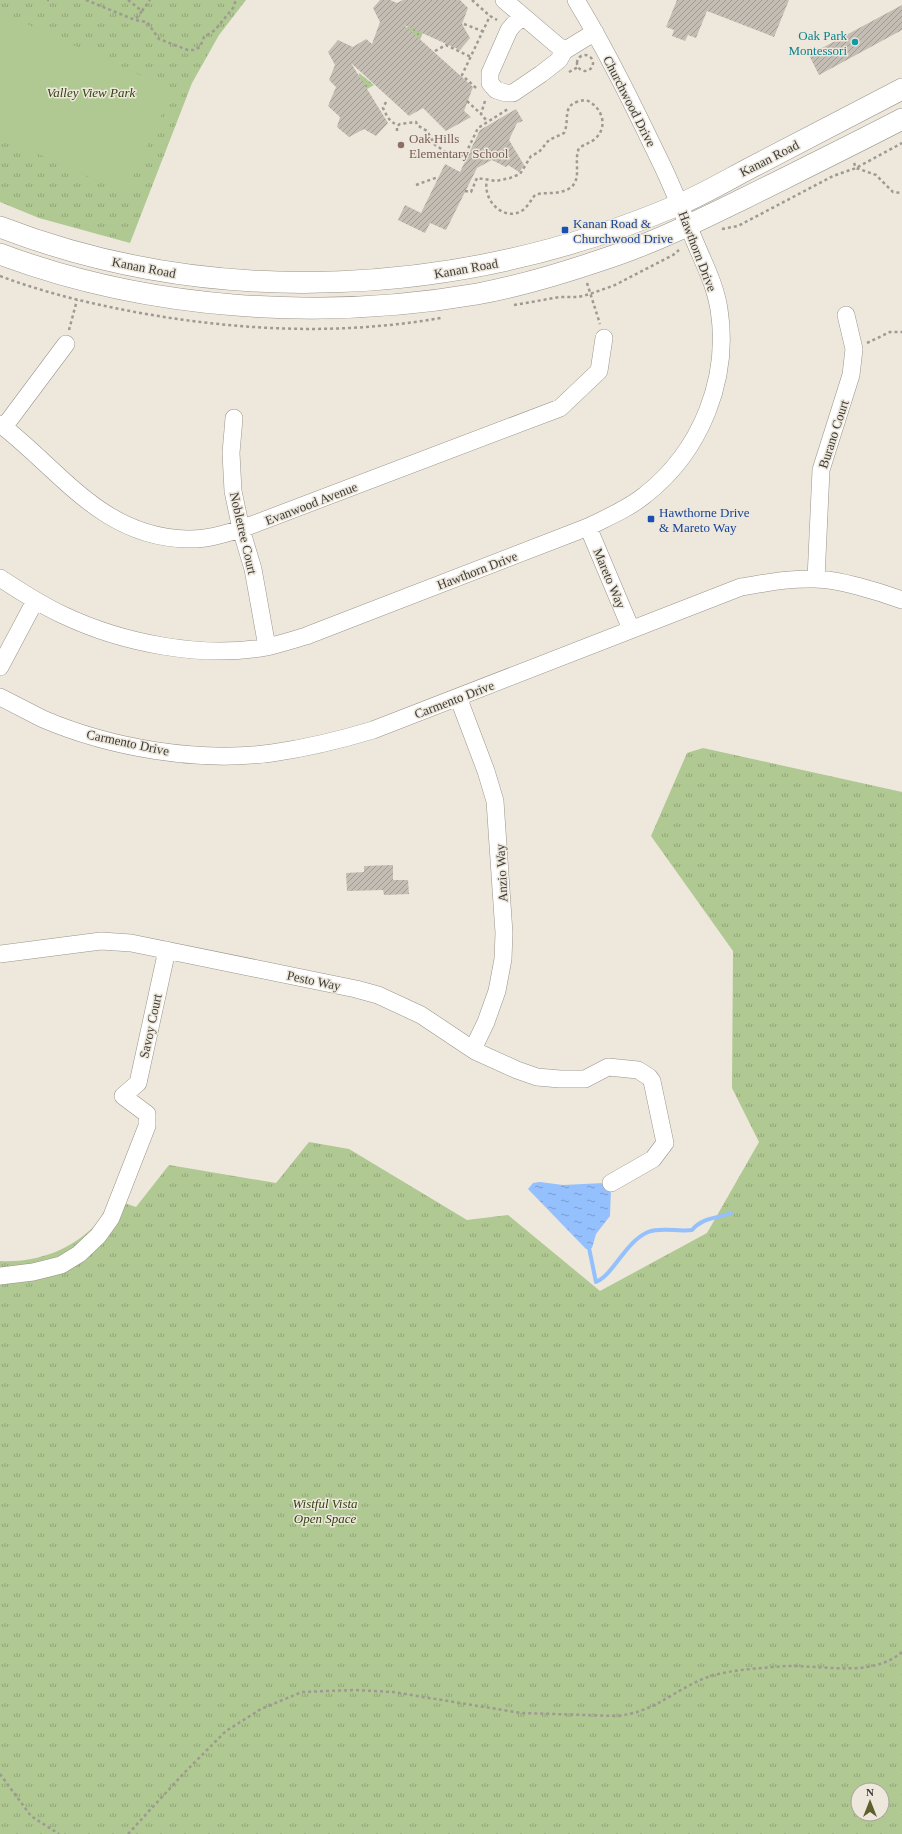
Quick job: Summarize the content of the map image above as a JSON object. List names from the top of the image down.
{
  "streets": {
    "main road": ["Kanan Road"],
    "street": [
      "Churchwood Drive",
      "Hawthorn Drive",
      "Burano Court",
      "Evanwood Avenue",
      "Nobletree Court",
      "Mareto Way",
      "Carmento Drive",
      "Anzio Way",
      "Pesto Way",
      "Savoy Court"
    ]
  },
  "crossings": [
    ["Churchwood Drive", "Kanan Road"],
    ["Churchwood Drive", "Hawthorn Drive"],
    ["Kanan Road", "Hawthorn Drive"],
    ["Hawthorn Drive", "Nobletree Court"],
    ["Hawthorn Drive", "Mareto Way"],
    ["Burano Court", "Carmento Drive"],
    ["Evanwood Avenue", "Nobletree Court"],
    ["Mareto Way", "Carmento Drive"],
    ["Carmento Drive", "Anzio Way"],
    ["Anzio Way", "Pesto Way"],
    ["Pesto Way", "Savoy Court"]
  ],
  "parks": ["Valley View Park", "Wistful Vista Open Space"],
  "places": {
    "other": ["Oak Park Montessori", "Oak Hills Elementary School"],
    "transit": ["Kanan Road & Churchwood Drive", "Hawthorne Drive & Mareto Way"]
  },
  "north": "top"
}
